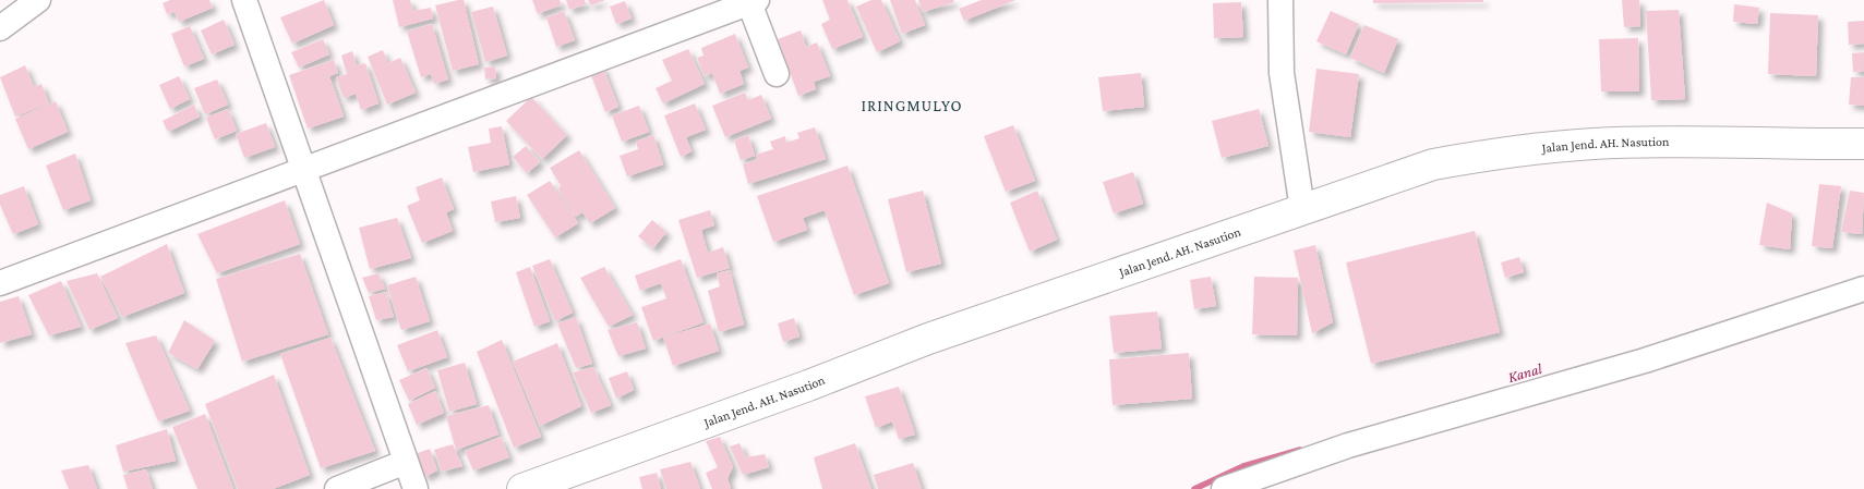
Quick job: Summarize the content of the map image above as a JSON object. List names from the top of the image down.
{
  "streets": {
    "highway": ["Jalan Jend. AH. Nasution"]
  },
  "districts": ["IRINGMULYO"],
  "water": ["Kanal"]
}
